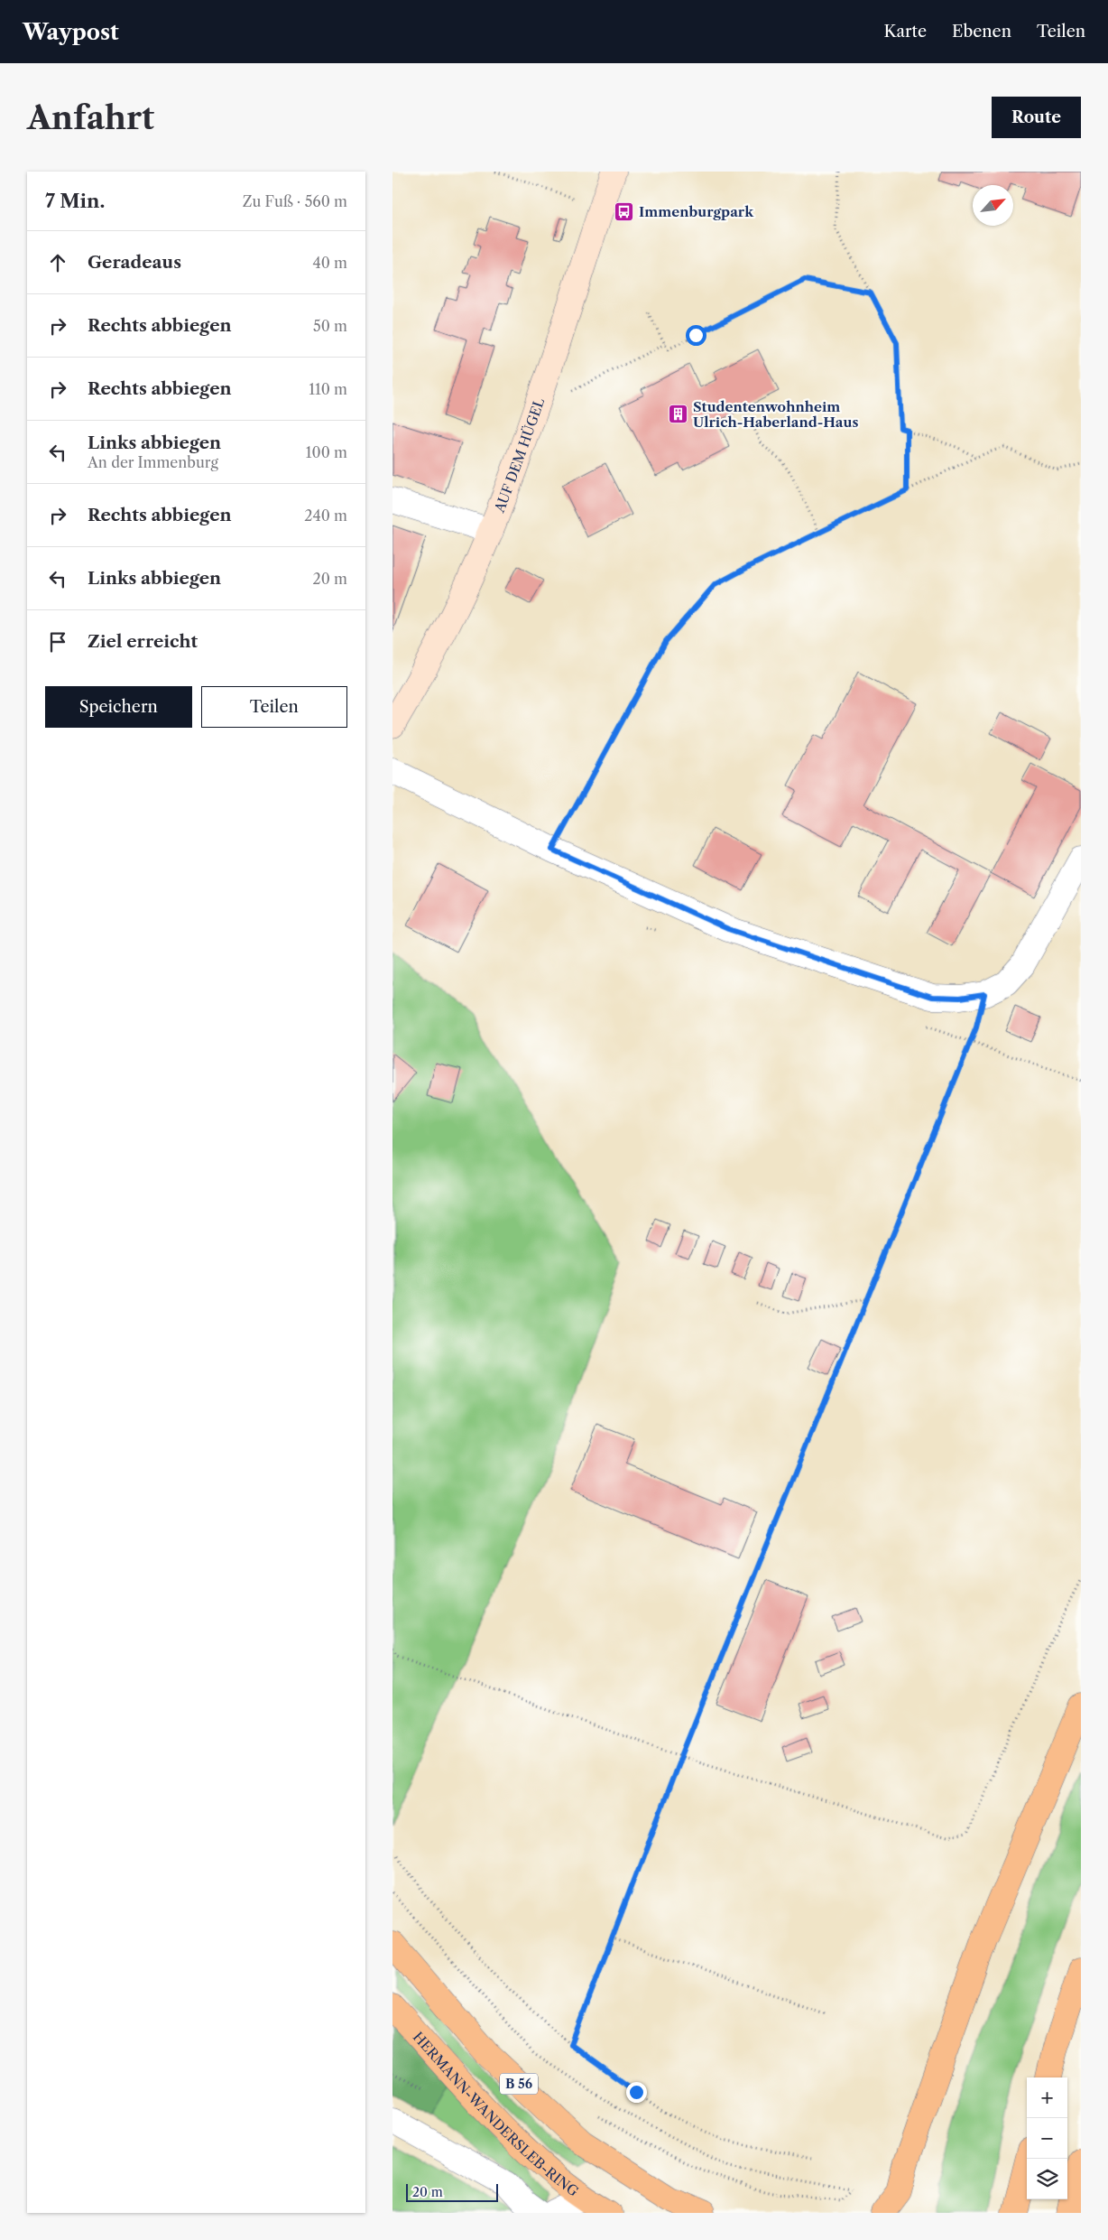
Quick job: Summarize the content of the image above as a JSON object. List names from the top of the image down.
{
  "streets": {
    "main road": ["B 56", "HERMANN-WANDERSLEB-RING"],
    "street": ["AUF DEM HÜGEL"]
  },
  "crossings": [
    ["B 56", "HERMANN-WANDERSLEB-RING"]
  ],
  "places": {
    "bus stop": ["Immenburgpark"],
    "building": ["Studentenwohnheim Ulrich-Haberland-Haus"]
  },
  "scale_bar": "20 m",
  "north": "top right",
  "page": {
    "header": "Waypost",
    "nav": ["Karte", "Ebenen", "Teilen"],
    "buttons": [
      "Route",
      ["Speichern", "Teilen"]
    ],
    "title": "Anfahrt",
    "heading": ["7 Min.", "Zu Fuß · 560 m"],
    "list": [
      ["Geradeaus", "40 m"],
      ["Rechts abbiegen", "50 m"],
      ["Rechts abbiegen", "110 m"],
      ["Links abbiegen", "An der Immenburg", "100 m"],
      ["Rechts abbiegen", "240 m"],
      ["Links abbiegen", "20 m"],
      "Ziel erreicht"
    ],
    "map_buttons": ["+", "−"],
    "scale": "20 m"
  }
}
